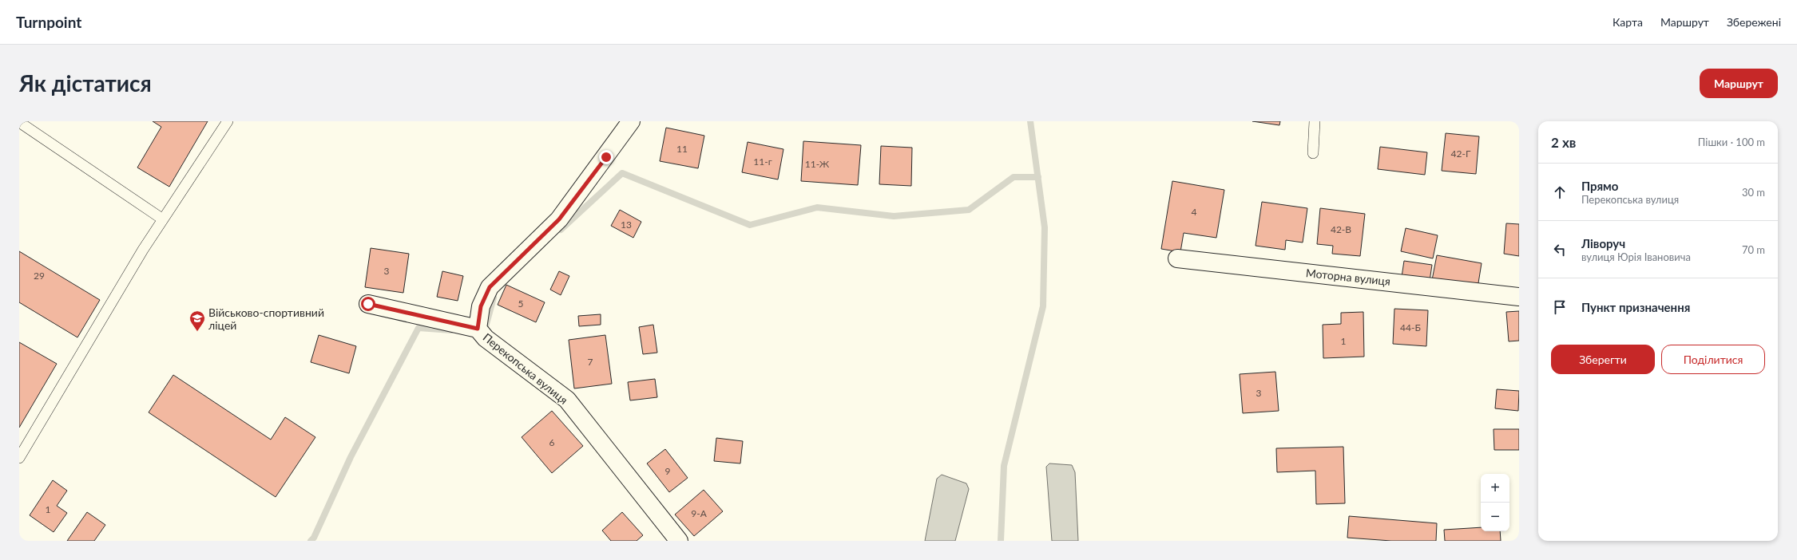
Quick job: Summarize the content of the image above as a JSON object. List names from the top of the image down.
{
  "streets": {
    "street": ["Моторна вулиця", "Перекопська вулиця"]
  },
  "places": {
    "school or university": ["Військово-спортивний ліцей"]
  },
  "house_numbers": [
    "11",
    "42-Г",
    "11-г",
    "11-Ж",
    "4",
    "13",
    "42-В",
    "3",
    "29",
    "5",
    "44-Б",
    "1",
    "7",
    "3",
    "6",
    "9",
    "1",
    "9-А"
  ],
  "page": {
    "header": "Turnpoint",
    "nav": ["Карта", "Маршрут", "Збережені"],
    "buttons": [
      "Маршрут",
      ["Зберегти", "Поділитися"]
    ],
    "title": "Як дістатися",
    "heading": ["2 хв", "Пішки · 100 m"],
    "list": [
      ["Прямо", "Перекопська вулиця", "30 m"],
      ["Ліворуч", "вулиця Юрія Івановича", "70 m"],
      "Пункт призначення"
    ],
    "map_buttons": ["+", "−"]
  }
}
